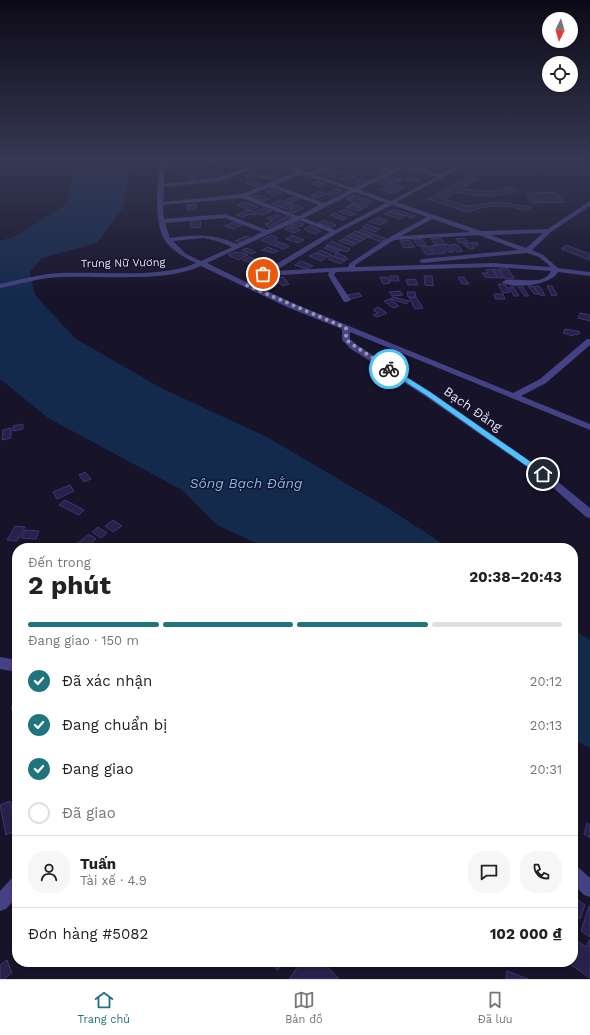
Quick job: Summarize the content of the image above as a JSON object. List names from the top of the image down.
{
  "streets": {
    "street": ["Trưng Nữ Vương", "Bạch Đằng"]
  },
  "water": ["Sông Bạch Đằng"],
  "north": "bottom",
  "page": {
    "heading": ["2 phút", "Đến trong", "20:38–20:43"],
    "panel": [
      "Tuấn",
      "Tài xế · 4.9",
      "Đơn hàng #5082",
      "102 000 ₫"
    ],
    "bar": "Đang giao · 150 m",
    "list": [
      ["Đã xác nhận", "20:12"],
      ["Đang chuẩn bị", "20:13"],
      ["Đang giao", "20:31"],
      "Đã giao"
    ],
    "tabs": ["Trang chủ", "Bản đồ", "Đã lưu"]
  }
}
